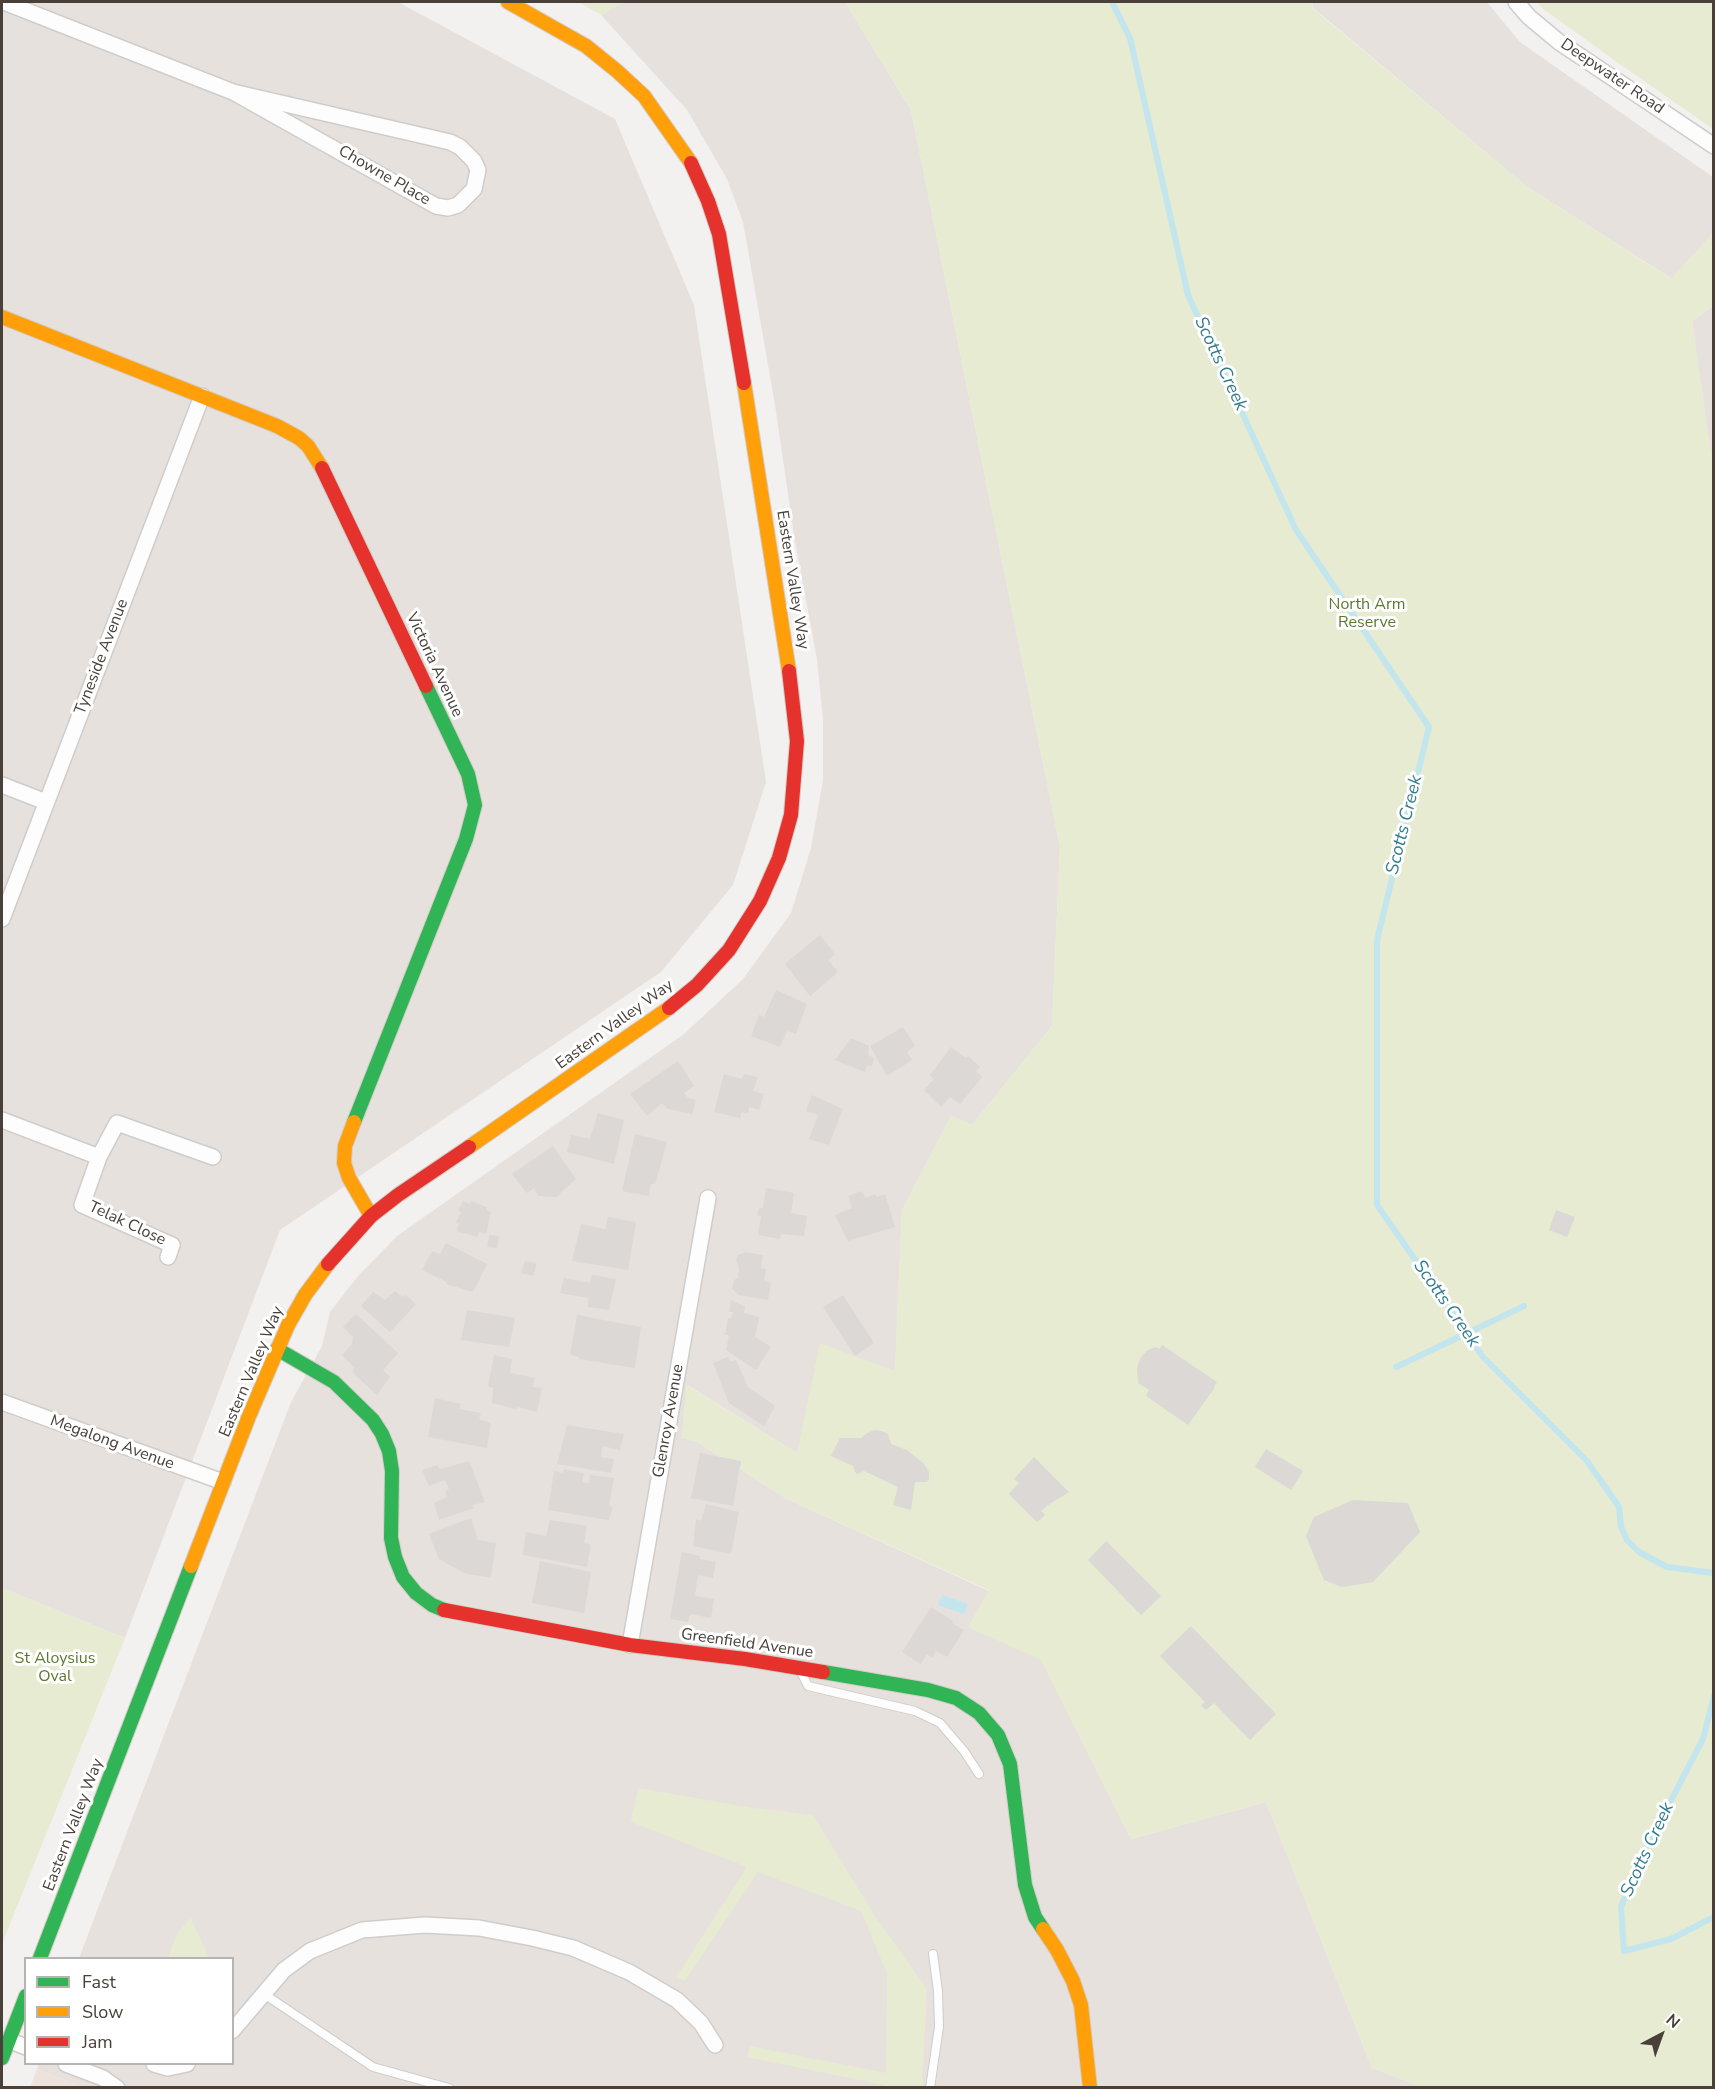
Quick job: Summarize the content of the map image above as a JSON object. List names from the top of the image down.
{
  "streets": {
    "street": [
      "Deepwater Road",
      "Chowne Place",
      "Eastern Valley Way",
      "Tyneside Avenue",
      "Victoria Avenue",
      "Telak Close",
      "Glenroy Avenue",
      "Megalong Avenue",
      "Greenfield Avenue"
    ]
  },
  "crossings": [
    ["Eastern Valley Way", "Victoria Avenue"],
    ["Eastern Valley Way", "Megalong Avenue"],
    ["Eastern Valley Way", "Greenfield Avenue"],
    ["Tyneside Avenue", "Victoria Avenue"],
    ["Glenroy Avenue", "Greenfield Avenue"]
  ],
  "water": ["Scotts Creek"],
  "parks": ["North Arm Reserve", "St Aloysius Oval"],
  "legend": ["Fast", "Slow", "Jam"],
  "north": "top right"
}
